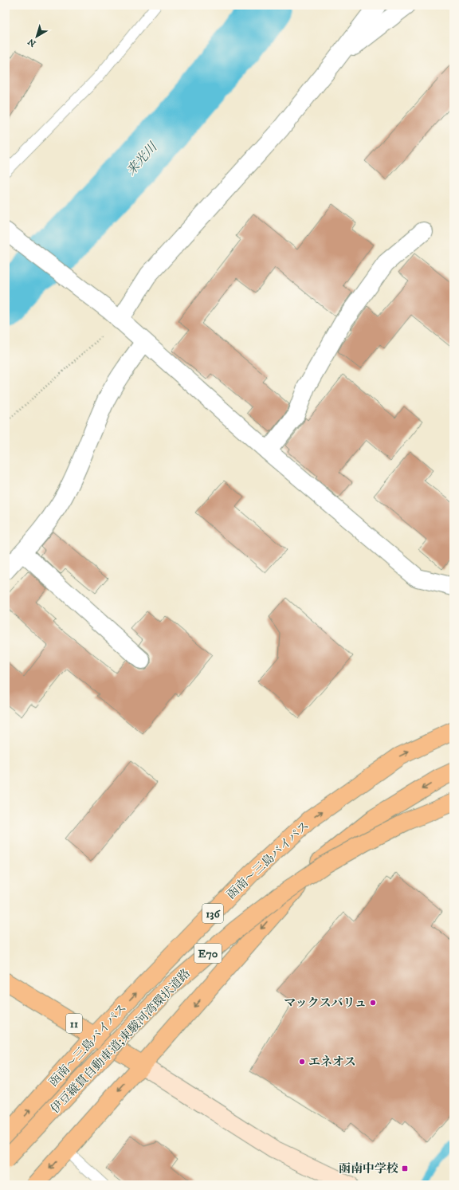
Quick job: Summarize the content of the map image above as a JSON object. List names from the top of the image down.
{
  "streets": {
    "main road": [
      "函南～三島バイパス",
      "136",
      "E70",
      "11",
      "伊豆縦貫自動車道;東駿河湾環状道路"
    ]
  },
  "crossings": [
    ["函南～三島バイパス", "11"]
  ],
  "water": ["来光川"],
  "places": {
    "other": ["マックスバリュ", "エネオス"],
    "transit": ["函南中学校"]
  },
  "north": "bottom left"
}
